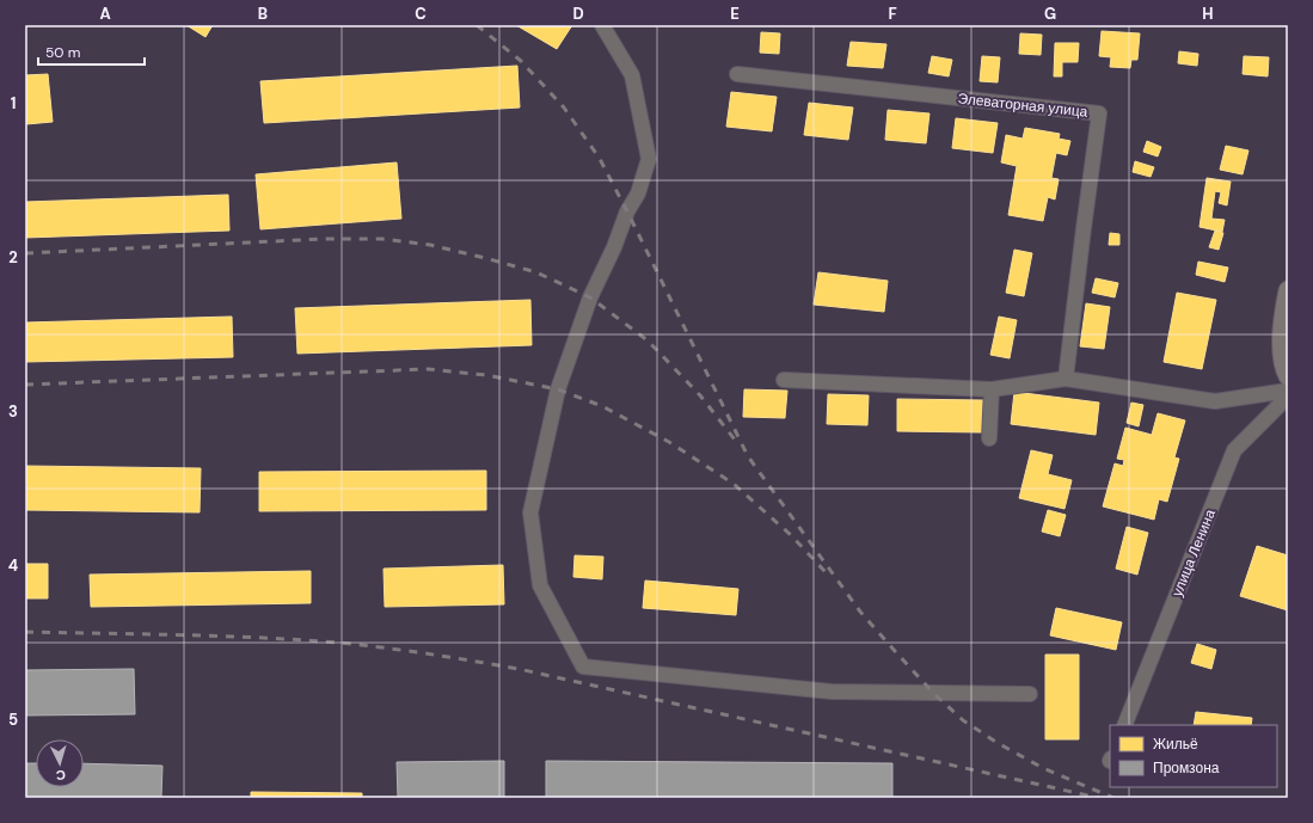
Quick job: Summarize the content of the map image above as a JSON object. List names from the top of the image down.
{
  "streets": {
    "street": ["Элеваторная улица", "улица Ленина"]
  },
  "legend": ["Жильё", "Промзона"],
  "scale_bar": "50 m",
  "north": "bottom",
  "grid": {
    "columns": [
      "A",
      "B",
      "C",
      "D",
      "E",
      "F",
      "G",
      "H"
    ],
    "rows": [
      "1",
      "2",
      "3",
      "4",
      "5"
    ]
  }
}
